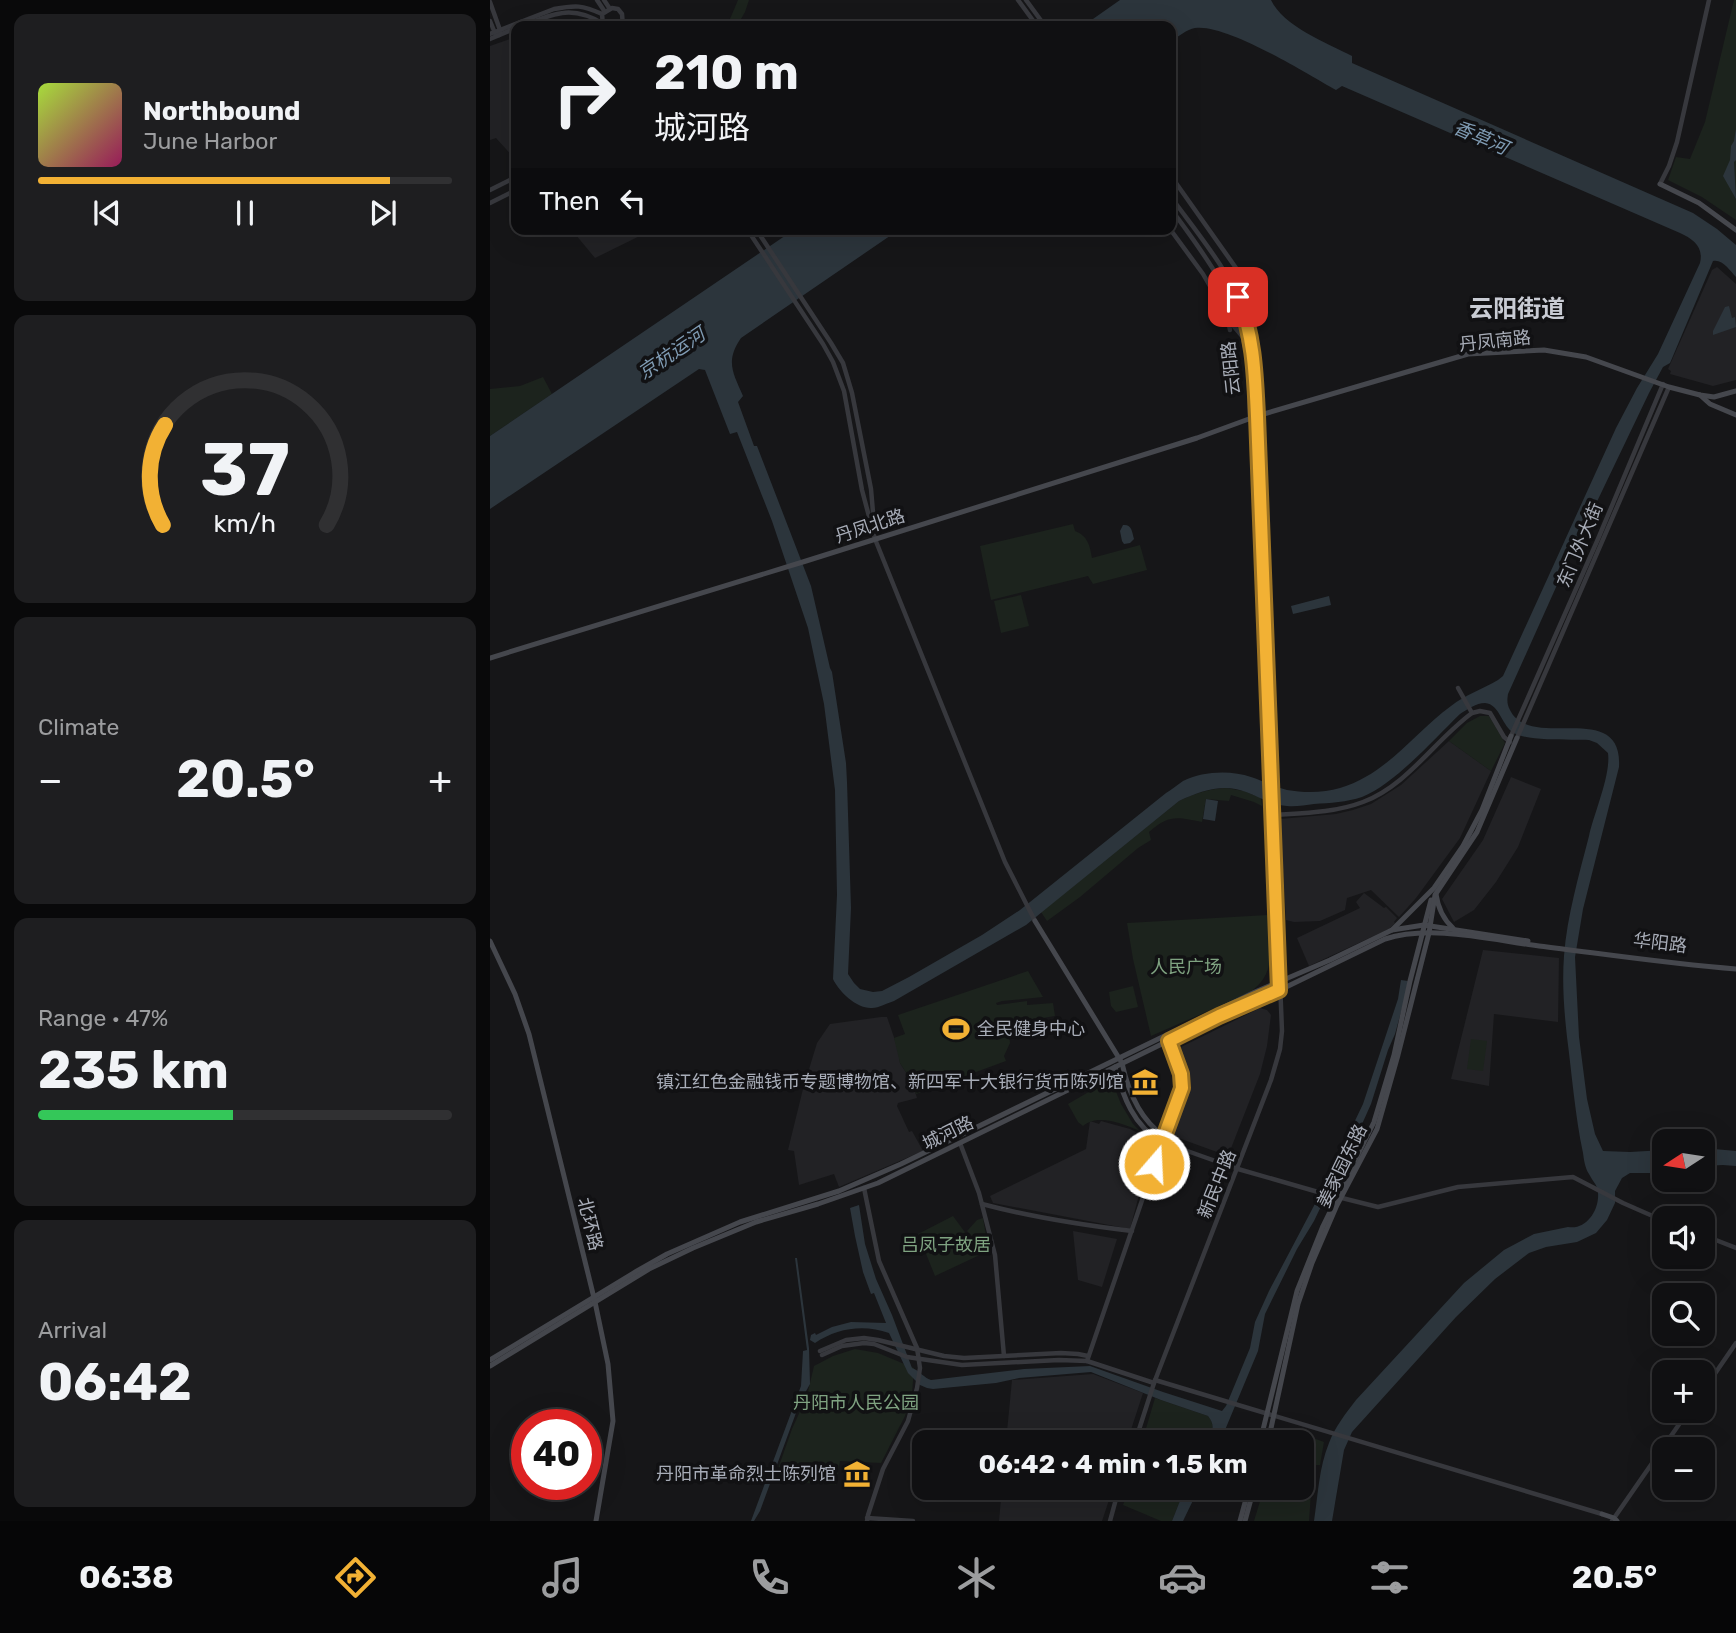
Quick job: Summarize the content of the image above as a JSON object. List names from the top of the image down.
{
  "streets": {
    "main road": [
      "丹凤南路",
      "丹凤北路",
      "华阳路",
      "城河路",
      "姜家园东路",
      "北环路"
    ],
    "street": ["云阳路", "东门外大街", "新民中路"]
  },
  "crossings": [
    ["丹凤南路", "云阳路"],
    ["丹凤南路", "丹凤北路"],
    ["丹凤南路", "东门外大街"],
    ["云阳路", "丹凤北路"],
    ["云阳路", "新民中路"],
    ["城河路", "姜家园东路"],
    ["城河路", "新民中路"],
    ["城河路", "北环路"]
  ],
  "districts": ["云阳街道"],
  "water": ["香草河", "京杭运河"],
  "parks": ["人民广场", "吕凤子故居", "丹阳市人民公园"],
  "places": {
    "sports": ["全民健身中心"],
    "museum": ["镇江红色金融钱币专题博物馆、新四军十大银行货币陈列馆", "丹阳市革命烈士陈列馆"]
  },
  "north": "left",
  "page": {
    "turn": ["210 m", "城河路"],
    "song": ["Northbound", "June Harbor"],
    "then": "Then",
    "tile": [
      "Climate",
      ["Range · 47%", "235 km"],
      ["Arrival", "06:42"]
    ],
    "heat": ["−", "20.5°", "+"],
    "map_buttons": ["+", "−"],
    "limit": "40",
    "trip": "06:42 · 4 min · 1.5 km",
    "tabs": ["06:38", "20.5°"],
    "gauge": ["37", "km/h"]
  }
}
